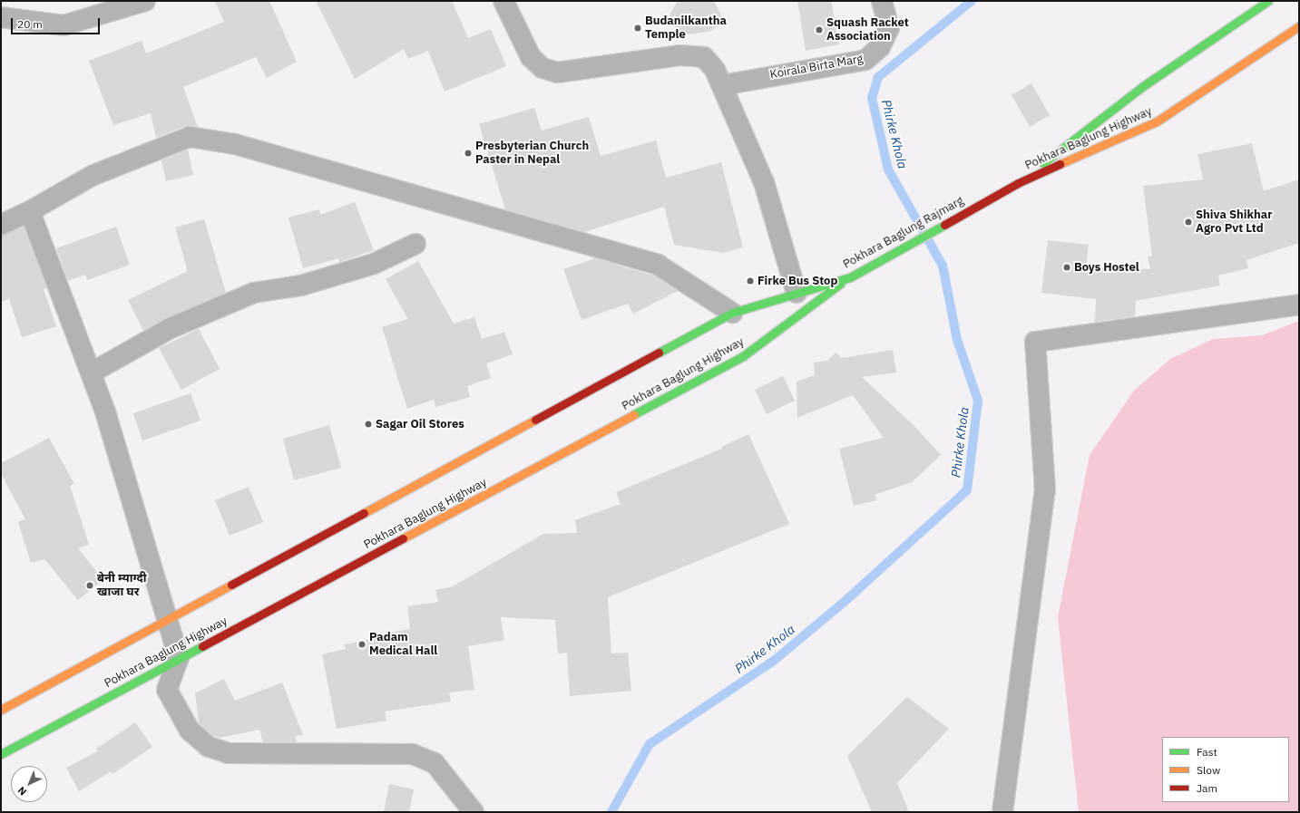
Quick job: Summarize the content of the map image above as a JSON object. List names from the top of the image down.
{
  "streets": {
    "highway": ["Pokhara Baglung Highway", "Pokhara Baglung Rajmarg"],
    "street": ["Koirala Birta Marg"]
  },
  "crossings": [
    ["Pokhara Baglung Highway", "Pokhara Baglung Rajmarg"]
  ],
  "water": ["Phirke Khola"],
  "places": [
    "Budanilkantha Temple",
    "Squash Racket Association",
    "Presbyterian Church Paster in Nepal",
    "Shiva Shikhar Agro Pvt Ltd",
    "Boys Hostel",
    "Firke Bus Stop",
    "Sagar Oil Stores",
    "बेनी म्याग्दी खाजा घर",
    "Padam Medical Hall"
  ],
  "legend": ["Fast", "Slow", "Jam"],
  "scale_bar": "20 m",
  "north": "bottom left"
}
